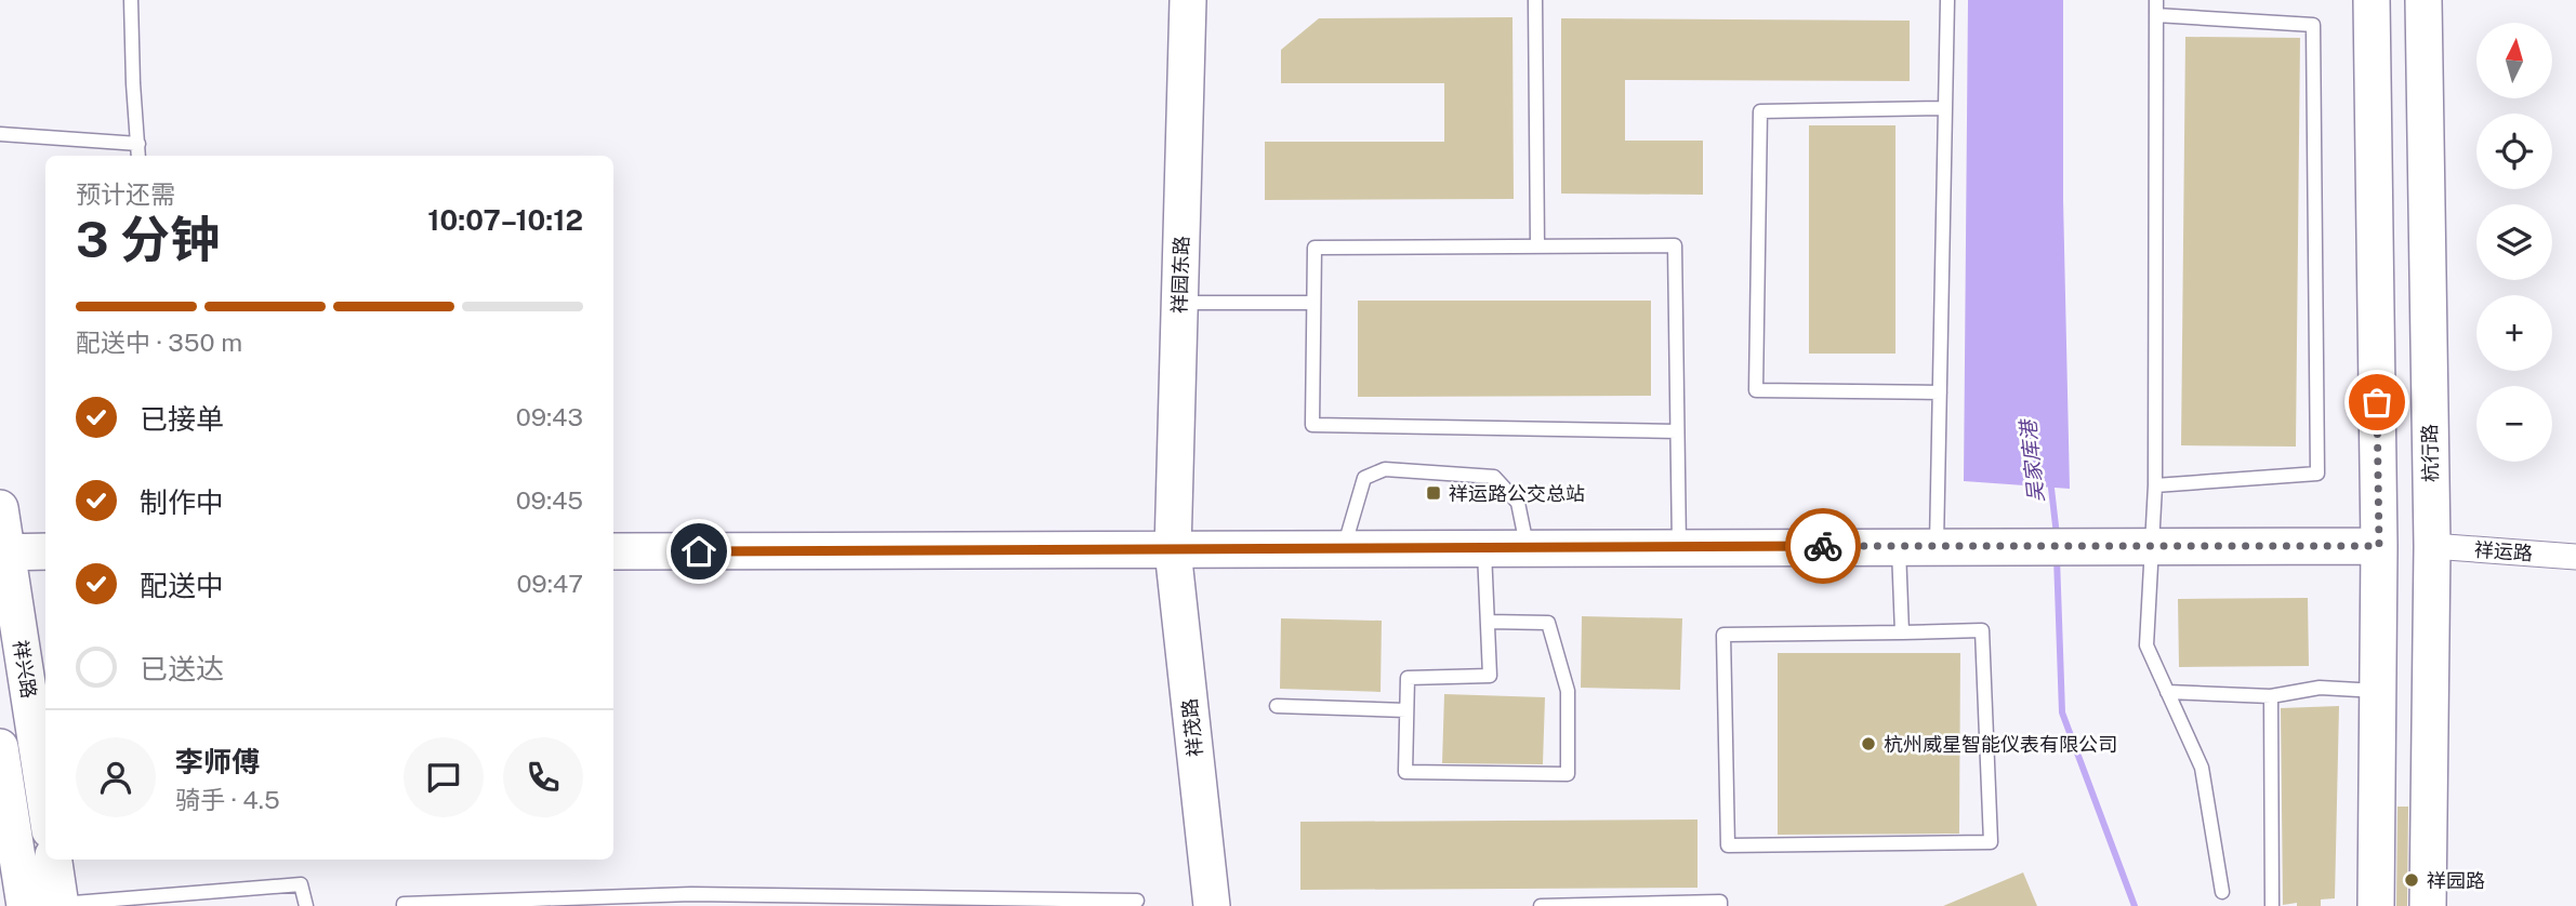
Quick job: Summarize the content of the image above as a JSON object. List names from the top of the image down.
{
  "streets": {
    "street": [
      "祥园东路",
      "杭行路",
      "祥运路",
      "祥兴路",
      "祥茂路"
    ]
  },
  "crossings": [
    ["祥园东路", "祥茂路"],
    ["杭行路", "祥运路"]
  ],
  "water": ["吴家库港"],
  "places": {
    "transit": ["祥运路公交总站"],
    "other": ["杭州威星智能仪表有限公司", "祥园路"]
  },
  "north": "top",
  "page": {
    "map_buttons": ["+", "−"],
    "heading": ["3 分钟", "预计还需", "10:07–10:12"],
    "panel": ["李师傅", "骑手 · 4.5"],
    "bar": "配送中 · 350 m",
    "list": [
      ["已接单", "09:43"],
      ["制作中", "09:45"],
      ["配送中", "09:47"],
      "已送达"
    ]
  }
}
